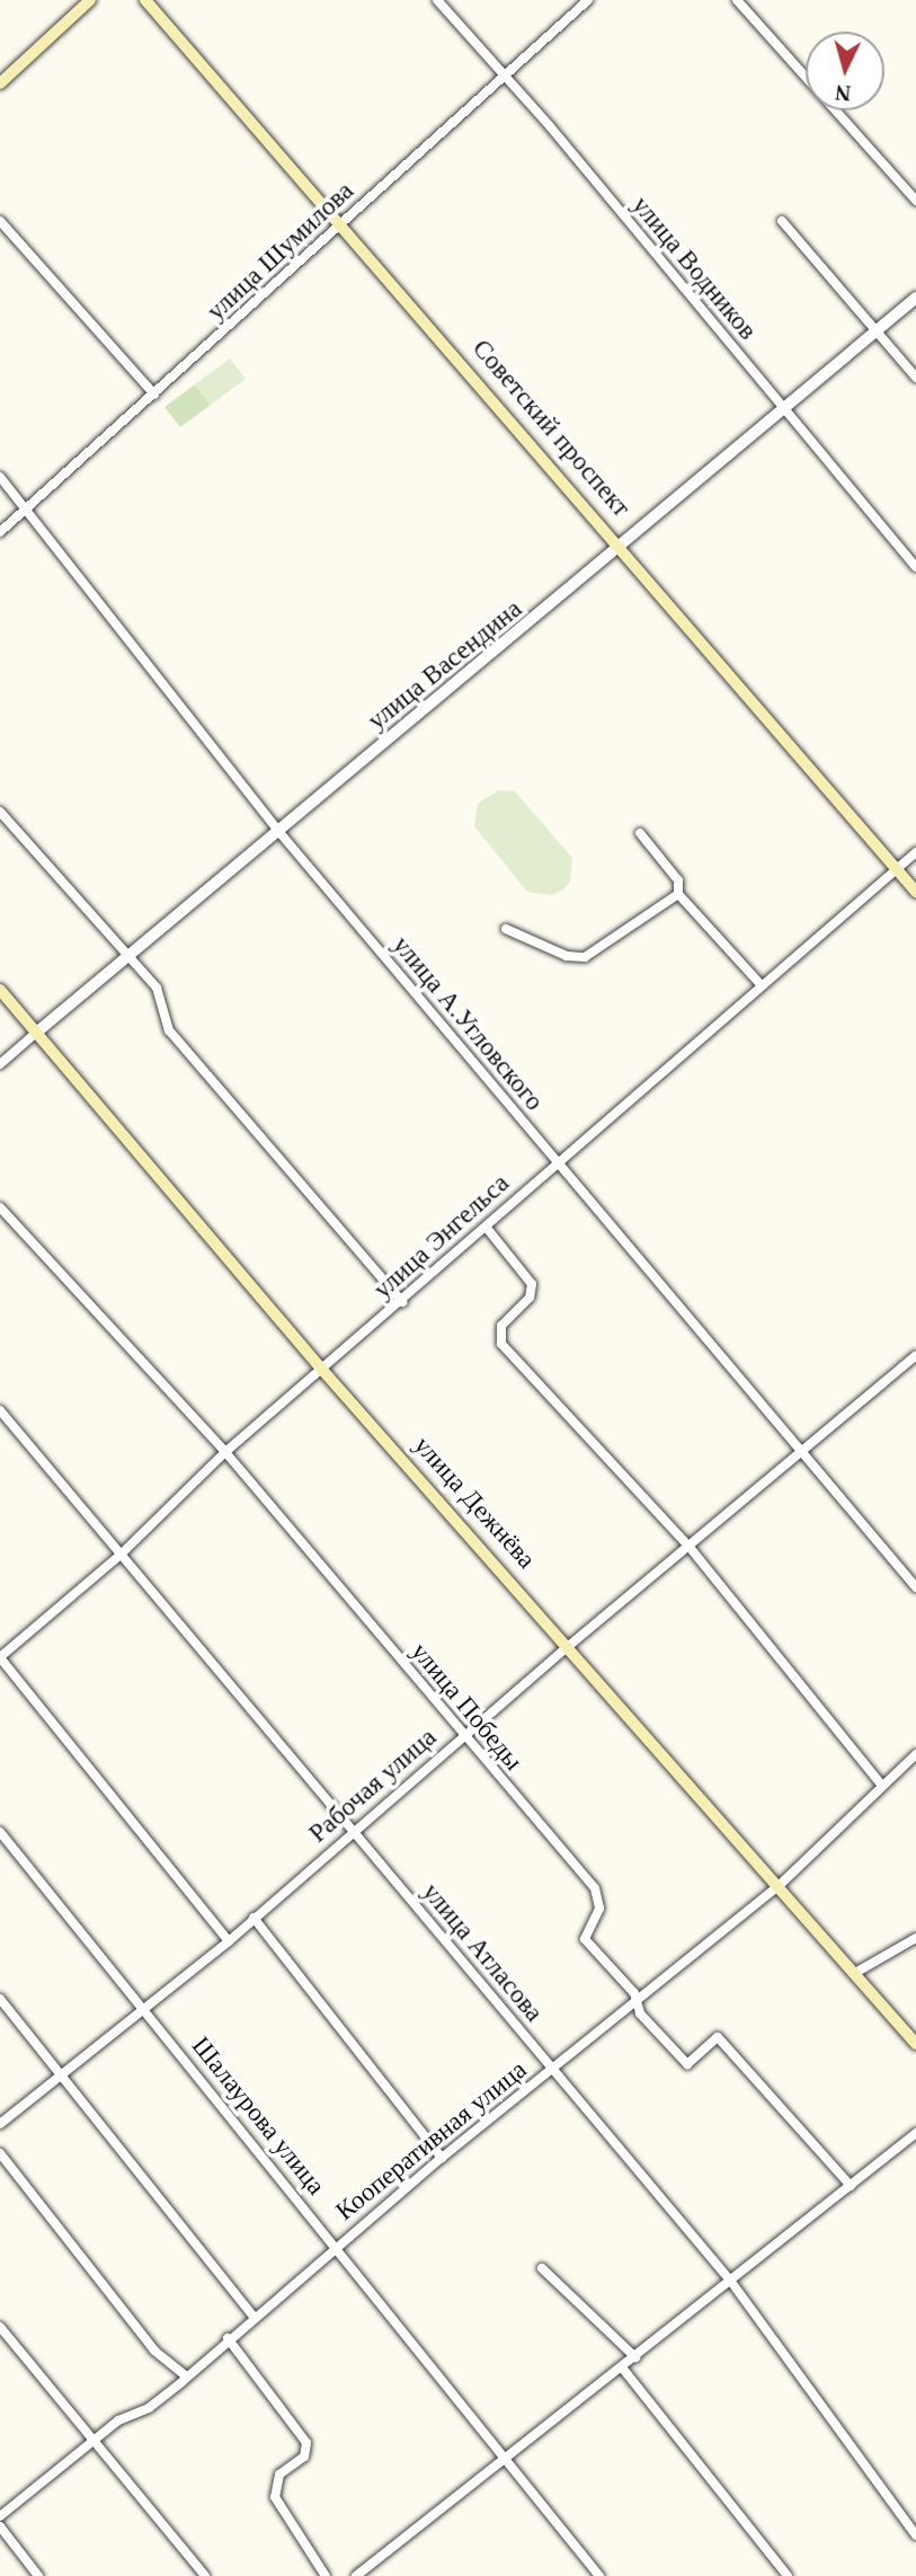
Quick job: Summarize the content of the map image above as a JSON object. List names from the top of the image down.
{
  "streets": {
    "main road": ["Советский проспект", "улица Дежнёва"],
    "street": [
      "улица Шумилова",
      "улица Водников",
      "улица Васендина",
      "улица А.Угловского",
      "улица Энгельса",
      "улица Победы",
      "Рабочая улица",
      "улица Атласова",
      "Шалаурова улица",
      "Кооперативная улица"
    ]
  },
  "crossings": [
    ["улица Шумилова", "улица Водников"],
    ["улица Шумилова", "Советский проспект"],
    ["улица Шумилова", "улица А.Угловского"],
    ["улица Водников", "улица Васендина"],
    ["Советский проспект", "улица Васендина"],
    ["Советский проспект", "улица Энгельса"],
    ["улица Васендина", "улица А.Угловского"],
    ["улица Васендина", "улица Дежнёва"],
    ["улица А.Угловского", "улица Энгельса"],
    ["улица А.Угловского", "Рабочая улица"],
    ["улица Энгельса", "улица Дежнёва"],
    ["улица Энгельса", "улица Победы"],
    ["улица Энгельса", "улица Атласова"],
    ["улица Дежнёва", "Рабочая улица"],
    ["улица Дежнёва", "Кооперативная улица"],
    ["улица Победы", "Рабочая улица"],
    ["улица Победы", "Кооперативная улица"],
    ["Рабочая улица", "улица Атласова"],
    ["Рабочая улица", "Шалаурова улица"],
    ["улица Атласова", "Кооперативная улица"],
    ["Шалаурова улица", "Кооперативная улица"]
  ],
  "north": "bottom"
}
